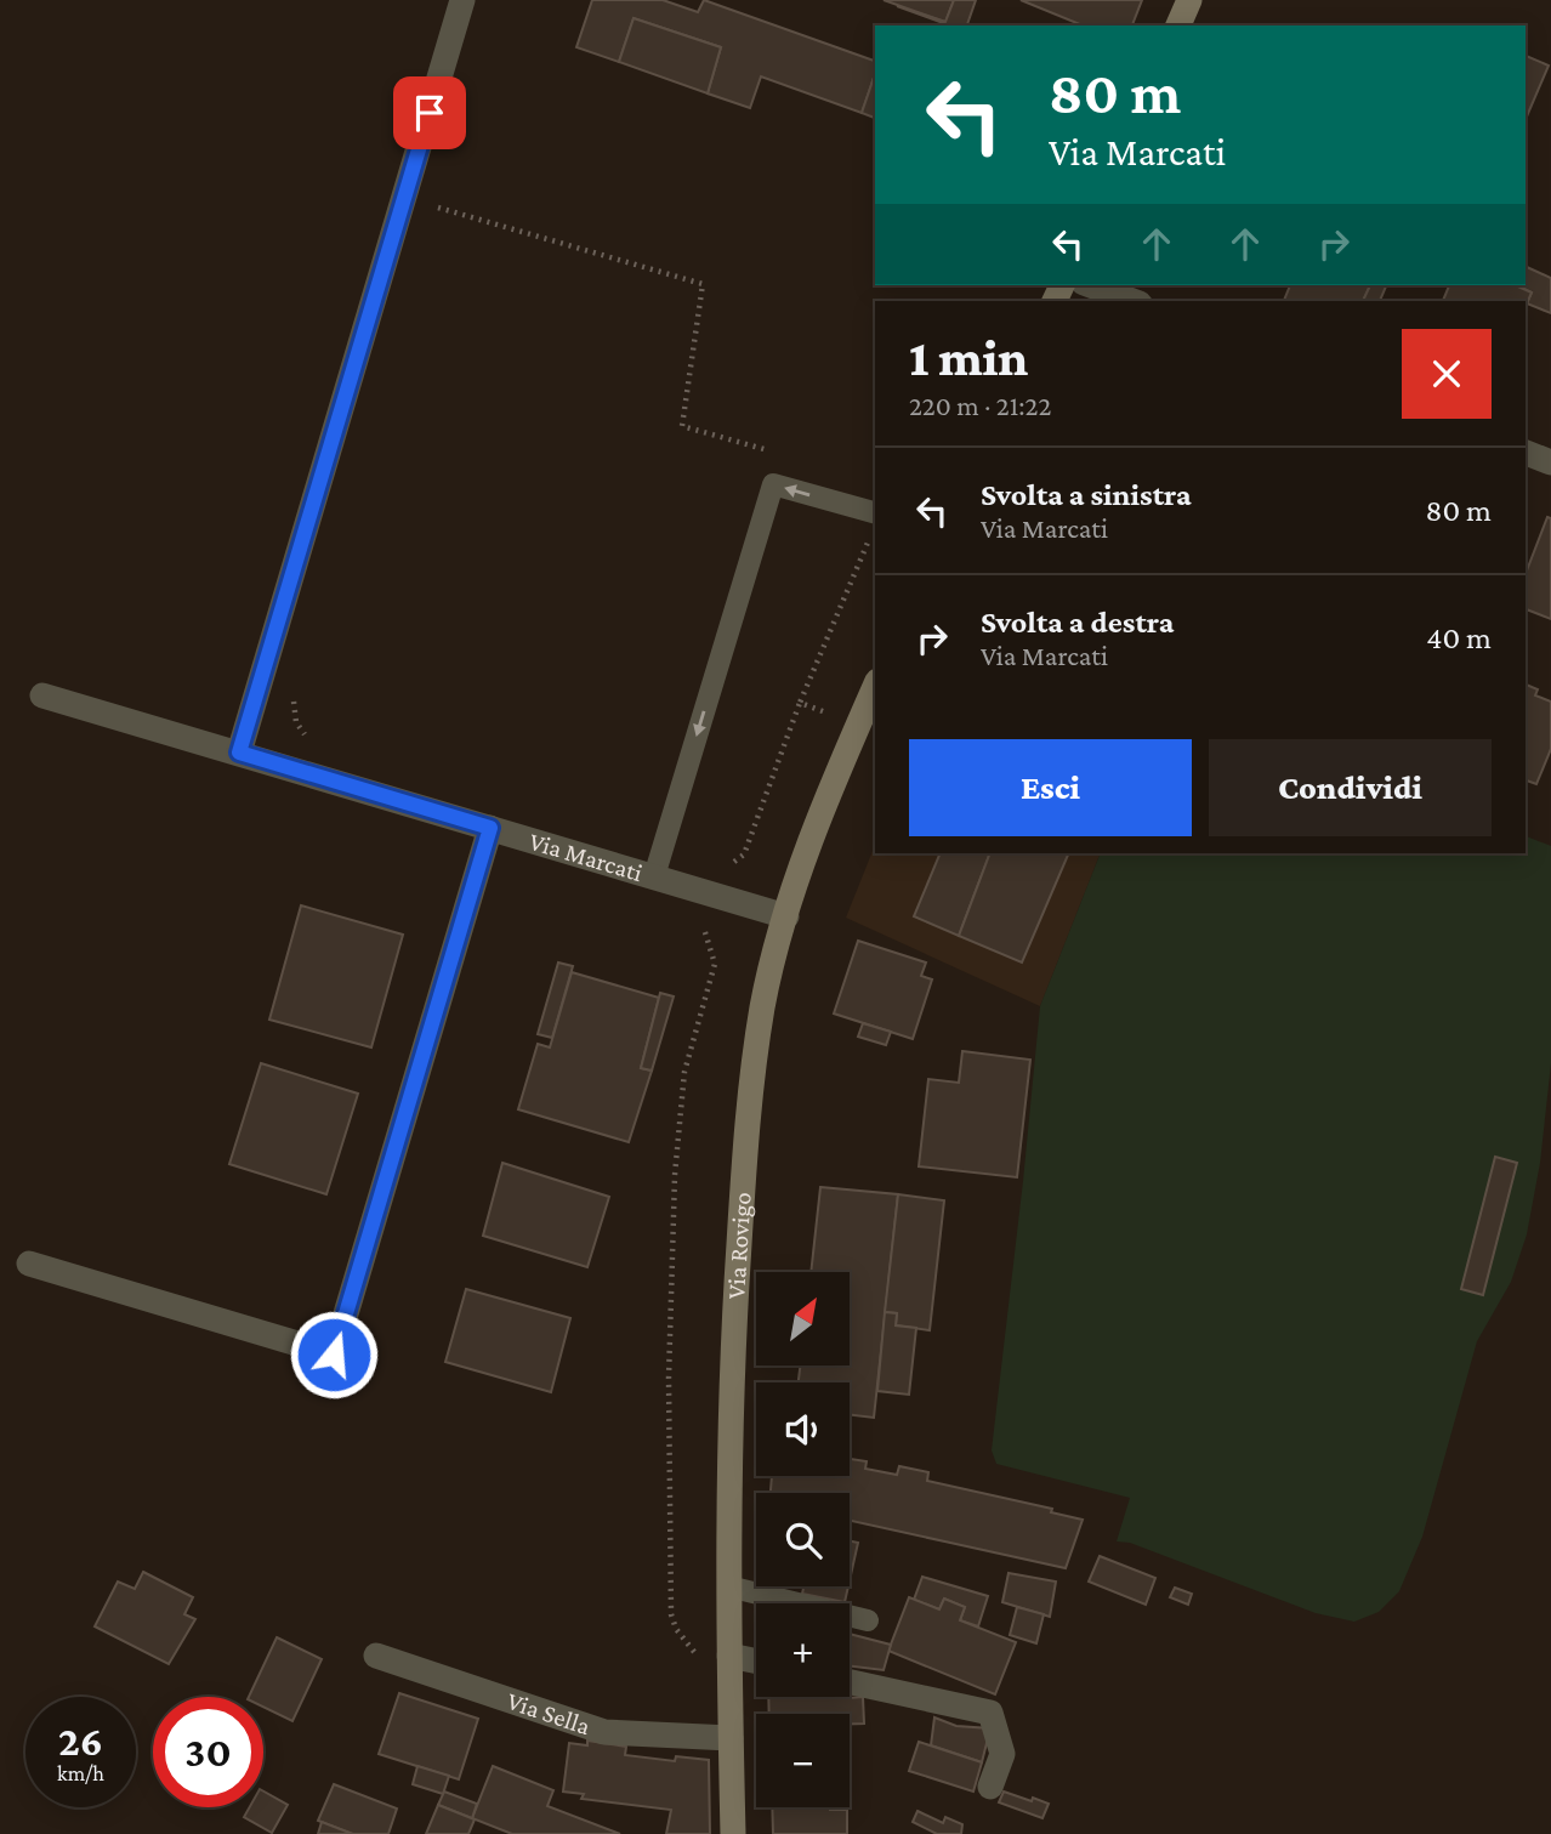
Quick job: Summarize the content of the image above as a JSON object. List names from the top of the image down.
{
  "streets": {
    "main road": ["Via Rovigo"],
    "street": ["Via Marcati", "Via Sella"]
  },
  "crossings": [
    ["Via Marcati", "Via Rovigo"],
    ["Via Rovigo", "Via Sella"]
  ],
  "north": "top right",
  "page": {
    "turn": ["80 m", "Via Marcati"],
    "heading": ["1 min", "220 m · 21:22"],
    "list": [
      {
        "name": "Svolta a sinistra",
        "note": "Via Marcati",
        "value": "80 m"
      },
      {
        "name": "Svolta a destra",
        "note": "Via Marcati",
        "value": "40 m"
      }
    ],
    "buttons": ["Esci", "Condividi"],
    "map_buttons": ["+", "−"],
    "speed": "26 km/h",
    "limit": "30"
  }
}
